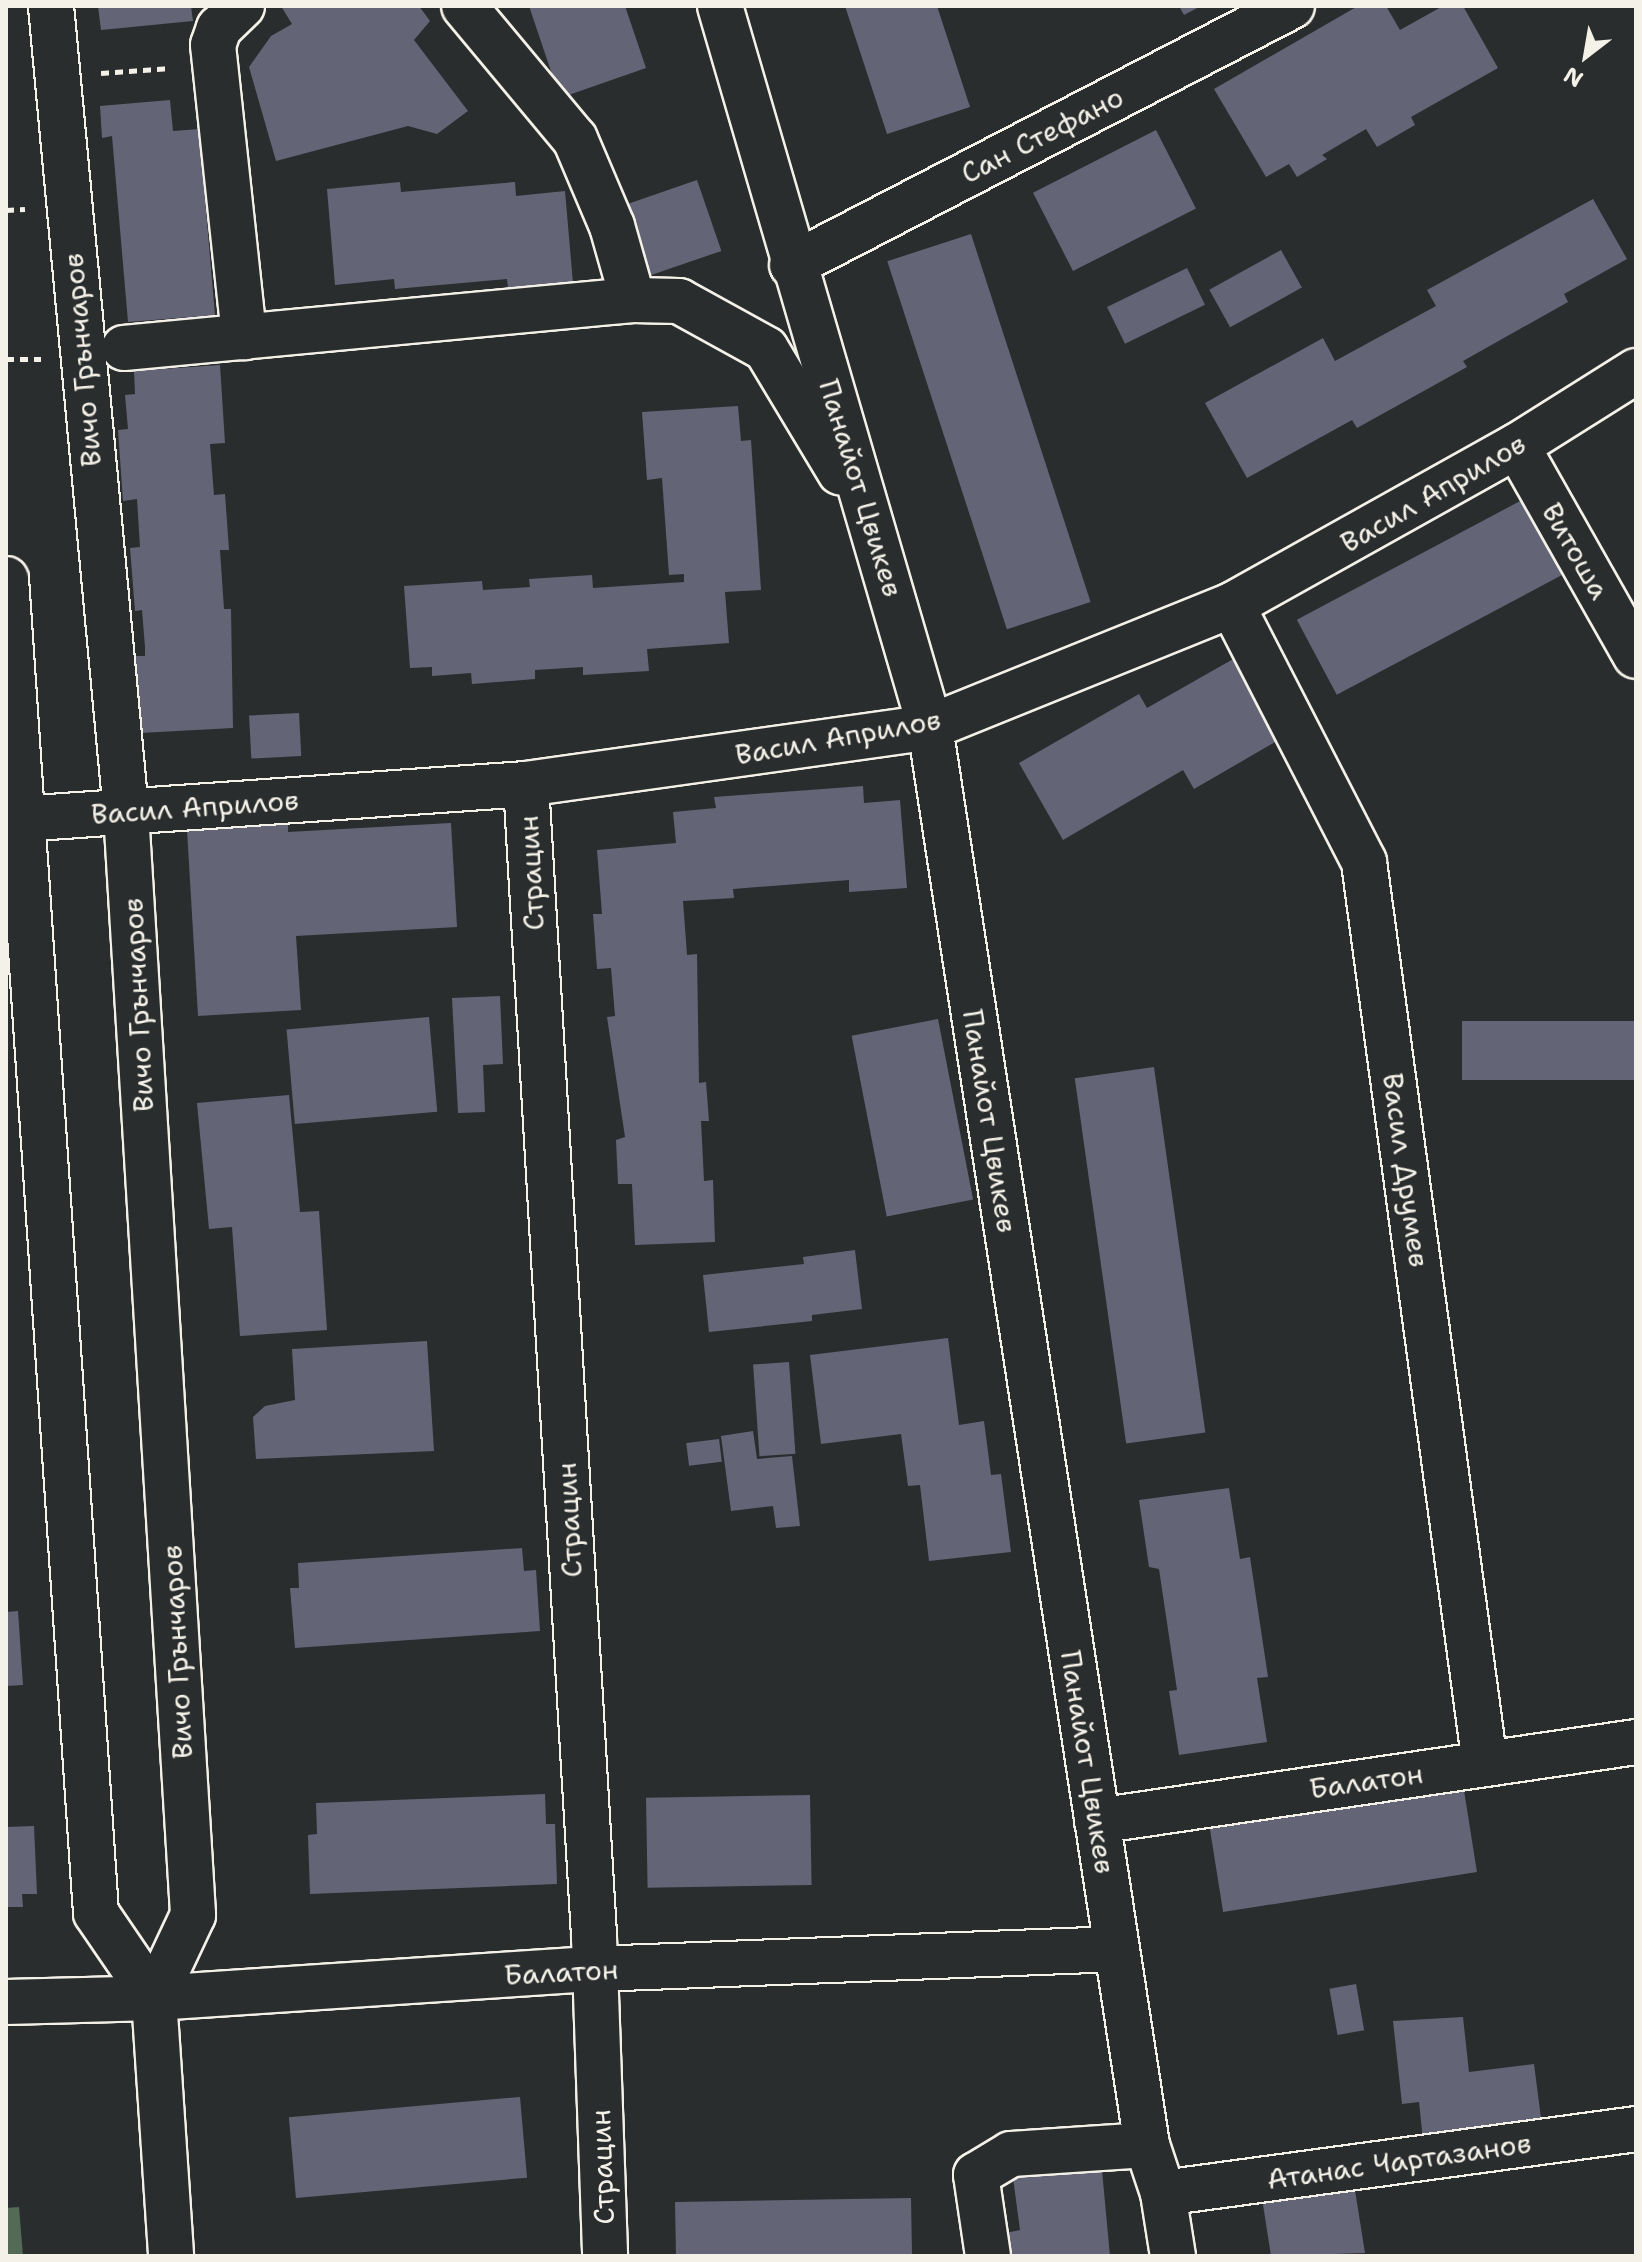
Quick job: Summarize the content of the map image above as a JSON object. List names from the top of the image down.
{
  "streets": {
    "street": [
      "Сан Стефано",
      "Вичо Грънчаров",
      "Панайот Цвикев",
      "Васил Априлов",
      "Витоша",
      "Страцин",
      "Васил Друмев",
      "Балатон",
      "Атанас Чартазанов"
    ]
  },
  "crossings": [
    ["Сан Стефано", "Панайот Цвикев"],
    ["Вичо Грънчаров", "Васил Априлов"],
    ["Вичо Грънчаров", "Балатон"],
    ["Панайот Цвикев", "Васил Априлов"],
    ["Панайот Цвикев", "Балатон"],
    ["Панайот Цвикев", "Атанас Чартазанов"],
    ["Васил Априлов", "Витоша"],
    ["Васил Априлов", "Страцин"],
    ["Васил Априлов", "Васил Друмев"],
    ["Страцин", "Балатон"],
    ["Васил Друмев", "Балатон"]
  ],
  "north": "bottom left"
}
